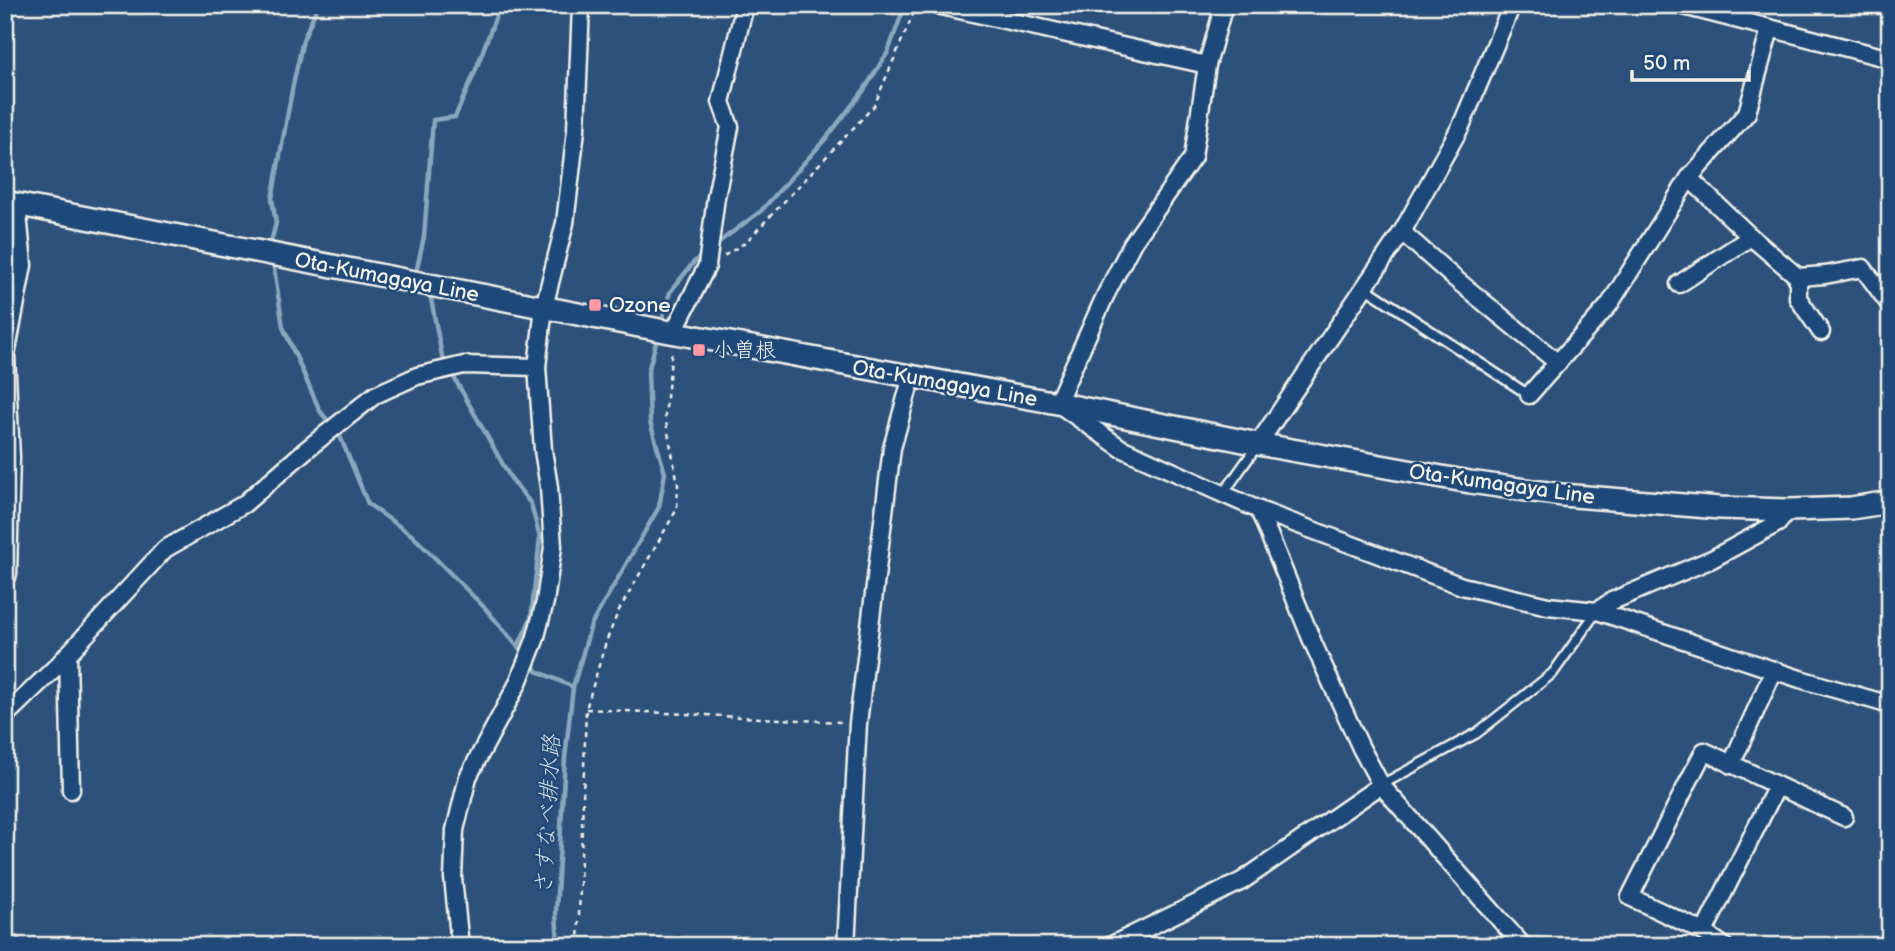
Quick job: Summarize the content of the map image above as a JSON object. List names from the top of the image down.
{
  "streets": {
    "main road": ["Ota-Kumagaya Line"]
  },
  "water": ["さすなべ排水路"],
  "places": {
    "transit": ["Ozone", "小曽根"]
  },
  "scale_bar": "50 m"
}
